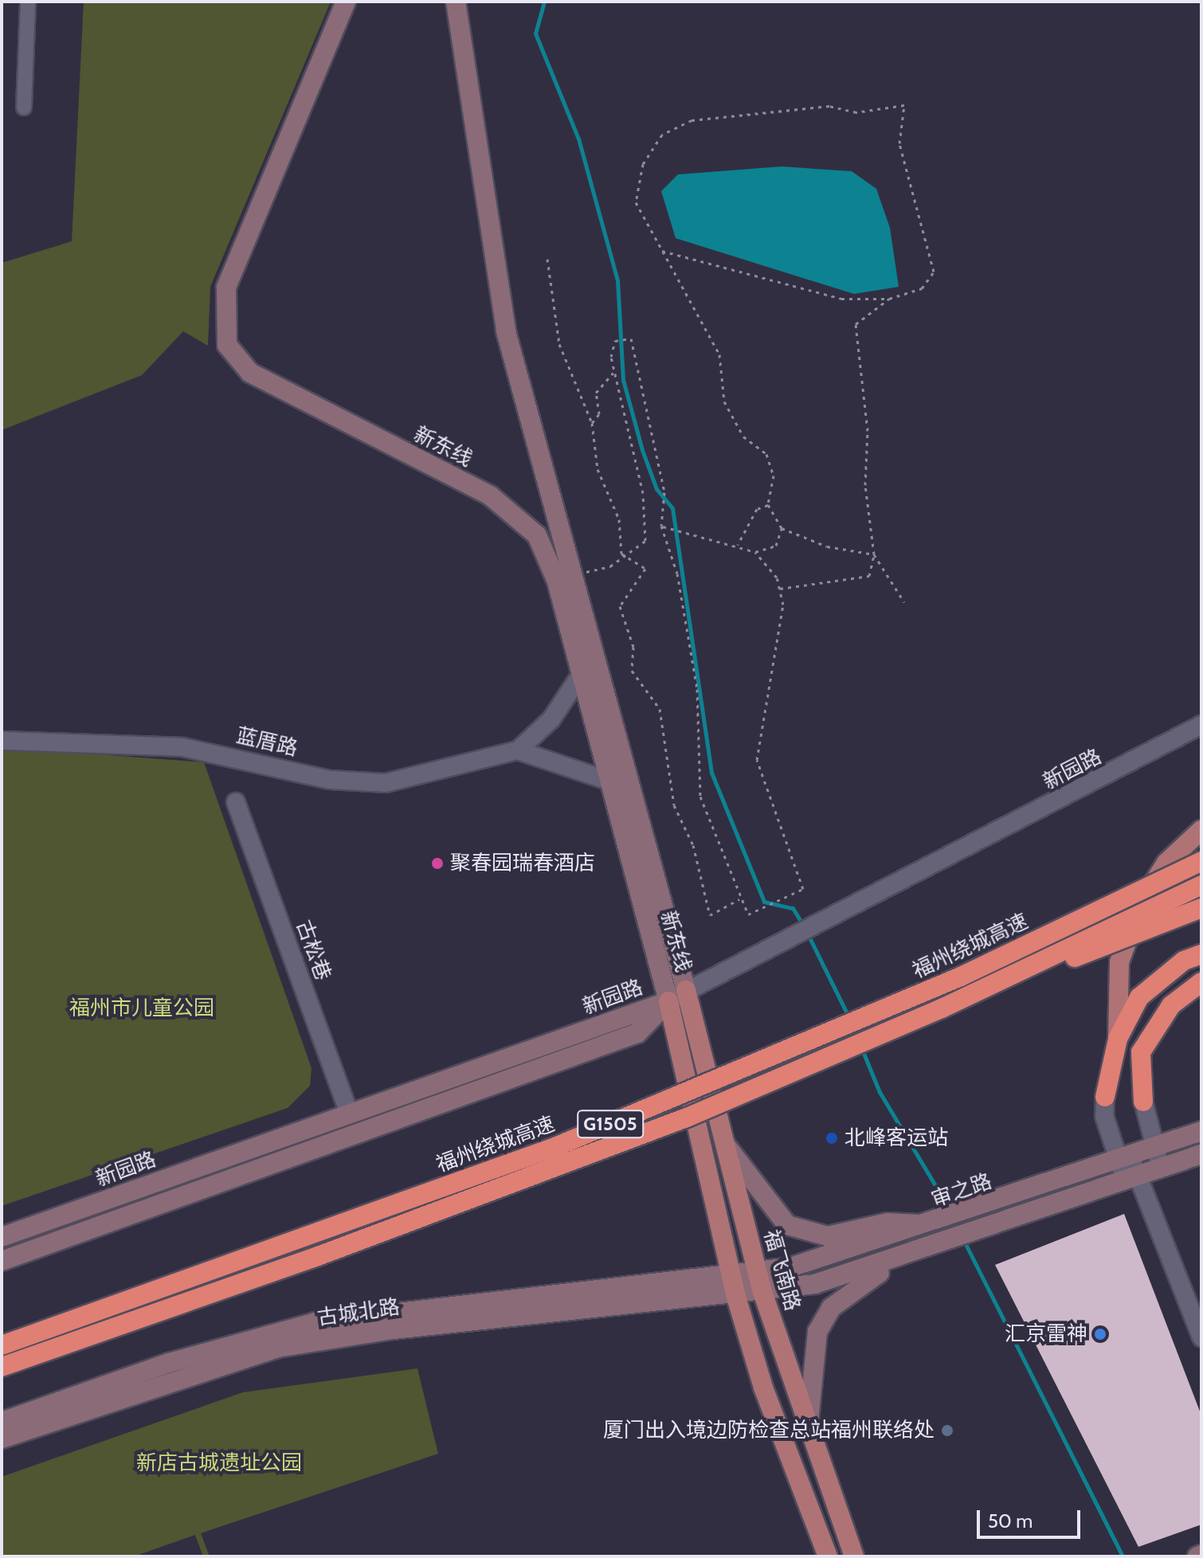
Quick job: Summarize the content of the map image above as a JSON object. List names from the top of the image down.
{
  "streets": {
    "highway": ["福州绕城高速", "G1505"],
    "main road": [
      "新东线",
      "新园路",
      "审之路",
      "福飞南路",
      "古城北路"
    ],
    "street": ["蓝厝路", "古松巷"]
  },
  "crossings": [
    ["新东线", "新园路"],
    ["新东线", "福飞南路"],
    ["新园路", "古松巷"],
    ["新园路", "福飞南路"],
    ["审之路", "福飞南路"],
    ["审之路", "古城北路"]
  ],
  "parks": ["福州市儿童公园", "新店古城遗址公园"],
  "places": [
    "聚春园瑞春酒店",
    "北峰客运站",
    "汇京雷神",
    "厦门出入境边防检查总站福州联络处"
  ],
  "scale_bar": "50 m"
}
